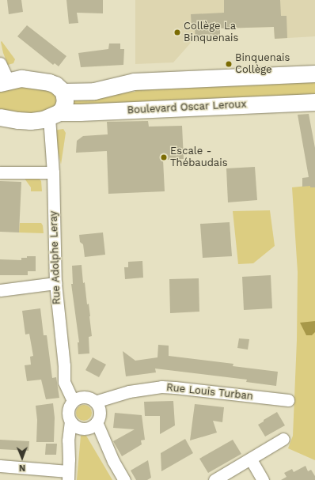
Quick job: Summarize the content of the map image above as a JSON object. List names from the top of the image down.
{
  "streets": {
    "main road": ["Boulevard Oscar Leroux"],
    "street": ["Rue Adolphe Leray", "Rue Louis Turban"]
  },
  "crossings": [
    ["Boulevard Oscar Leroux", "Rue Adolphe Leray"],
    ["Rue Adolphe Leray", "Rue Louis Turban"]
  ],
  "places": ["Collège La Binquenais", "Binquenais Collège", "Escale - Thébaudais"],
  "north": "bottom"
}
